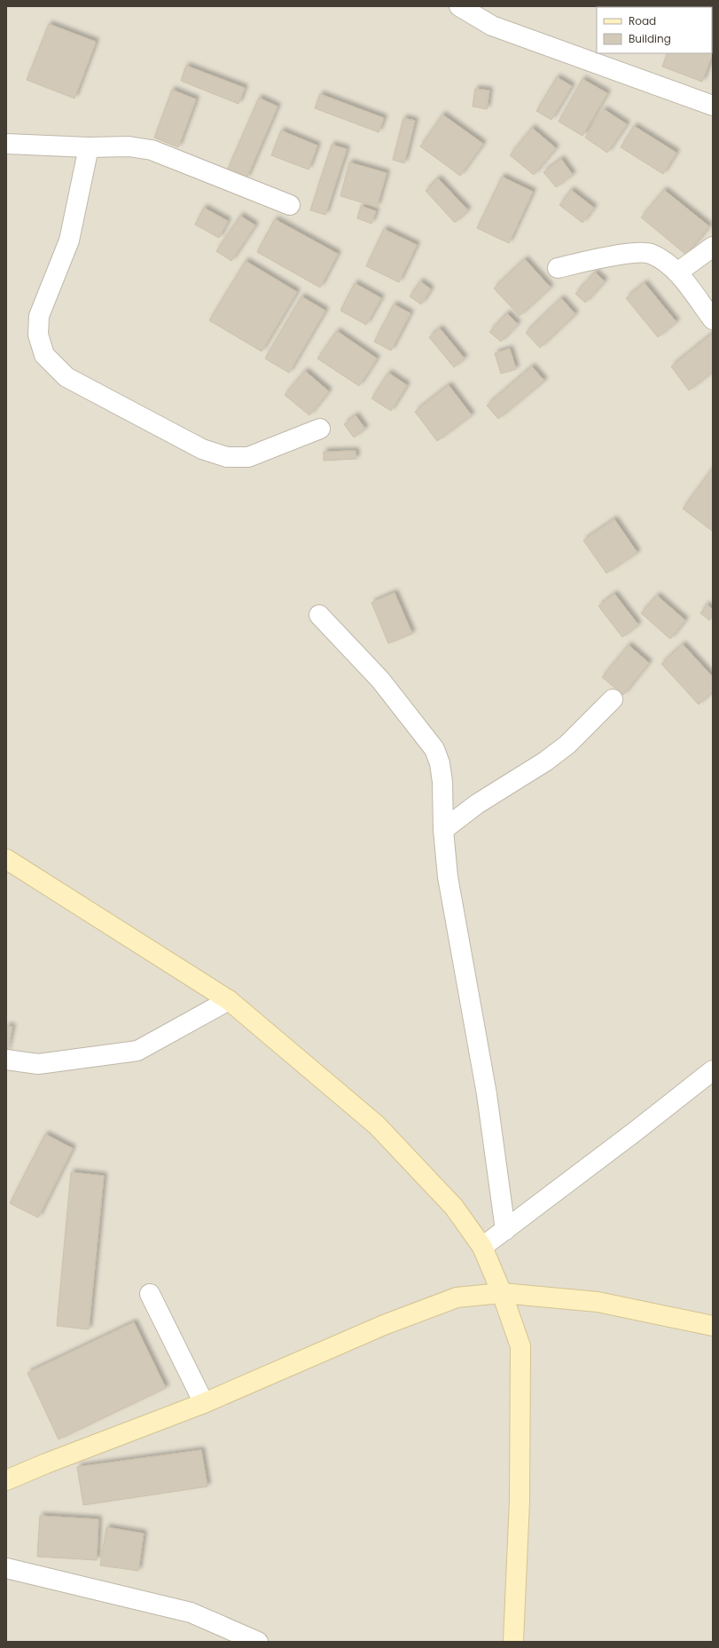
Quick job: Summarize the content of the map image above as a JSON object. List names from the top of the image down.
{
  "legend": ["Road", "Building"]
}
